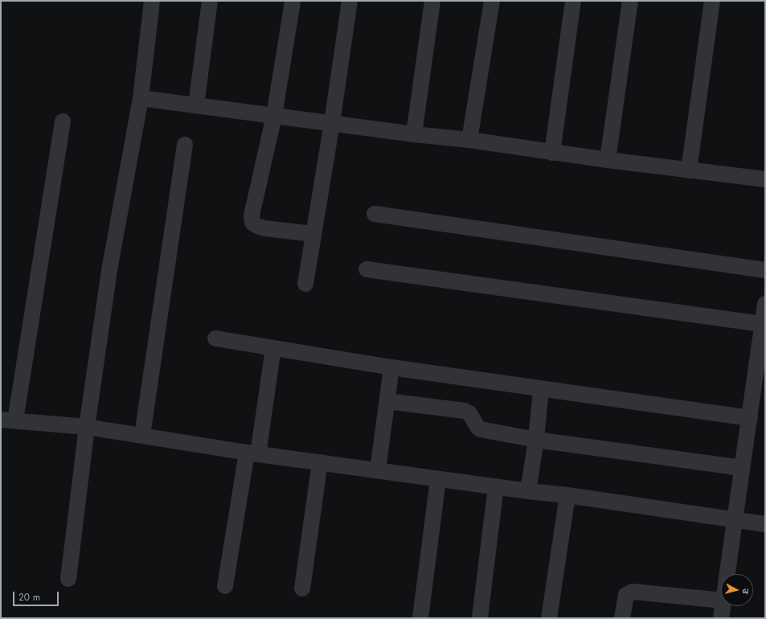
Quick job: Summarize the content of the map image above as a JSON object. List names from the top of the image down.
{
  "scale_bar": "20 m",
  "north": "right"
}
